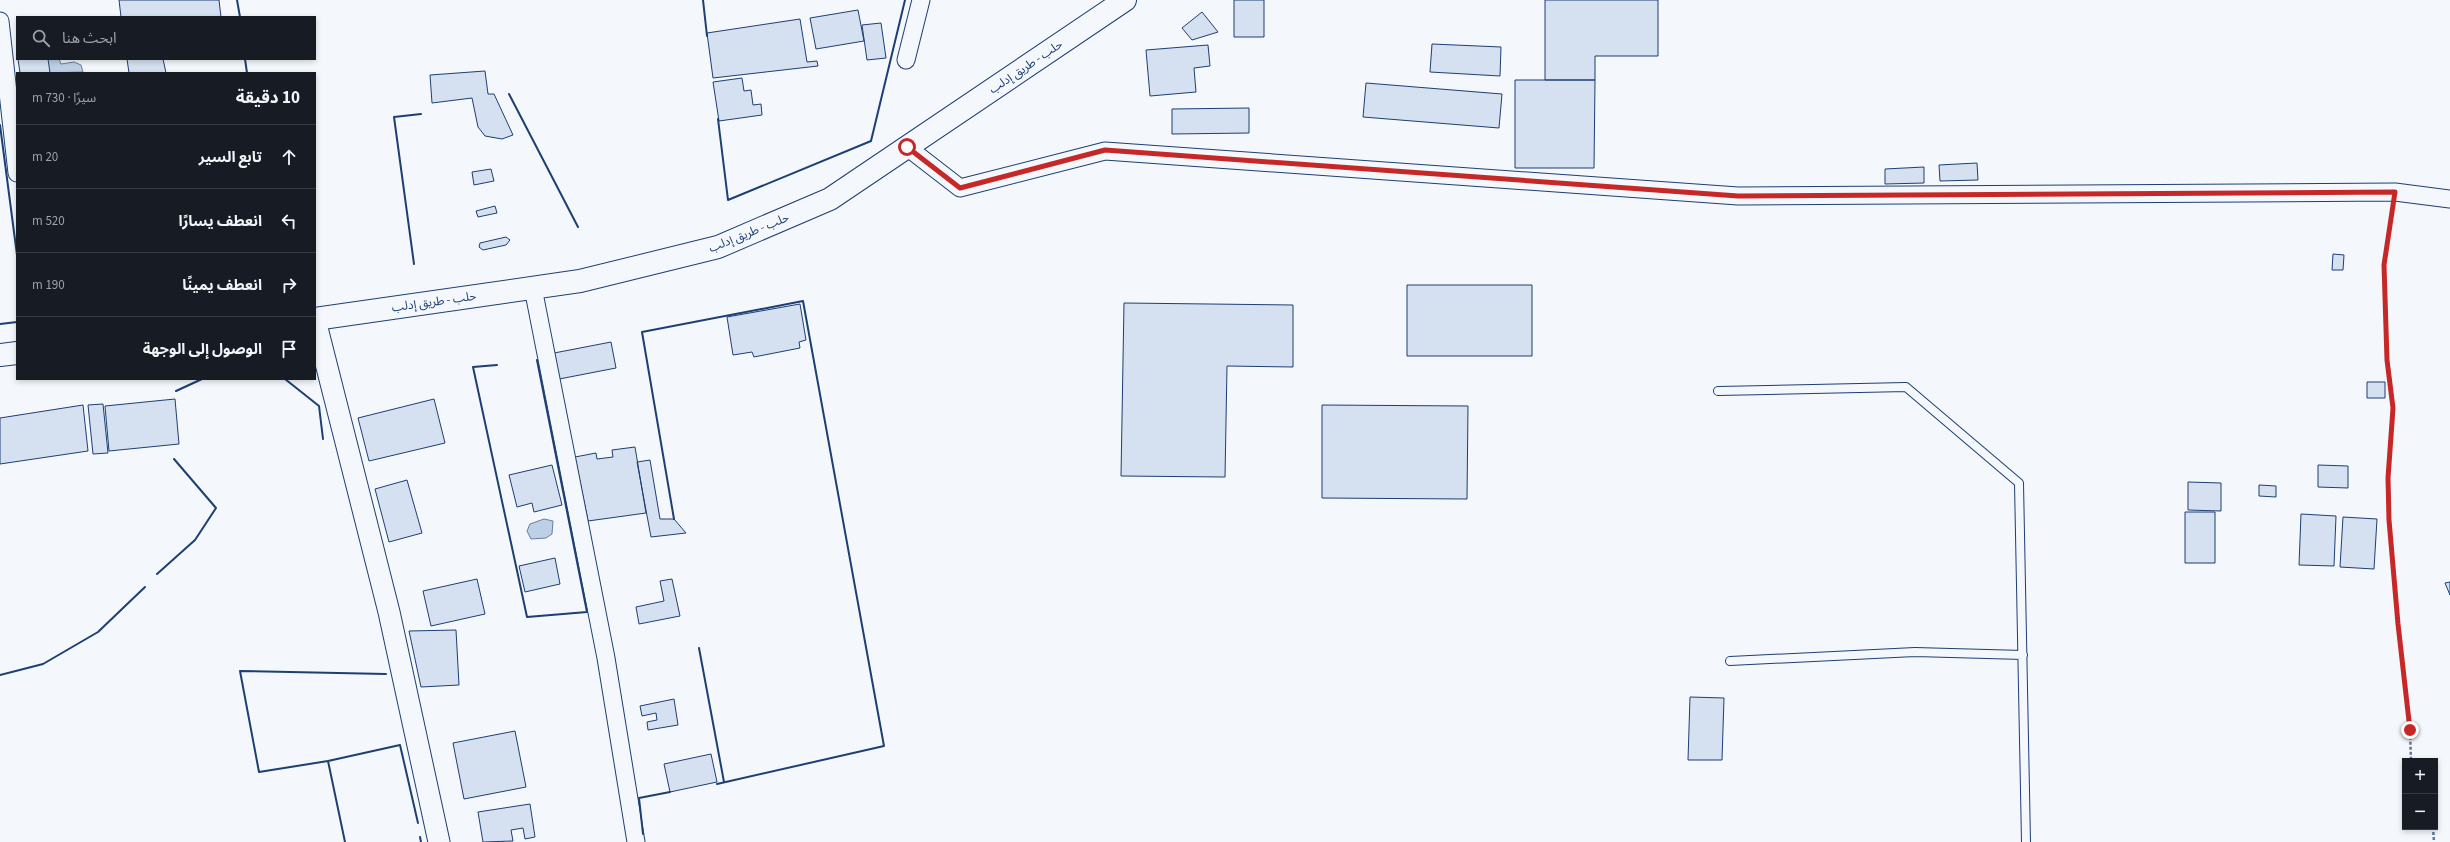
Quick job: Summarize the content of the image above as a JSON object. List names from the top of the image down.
{
  "streets": {
    "highway": ["حلب - طريق إدلب"]
  },
  "page": {
    "search": "ابحث هنا",
    "heading": ["10 دقيقة", "سيرًا · 730 m"],
    "list": [
      ["تابع السير", "20 m"],
      ["انعطف يسارًا", "520 m"],
      ["انعطف يمينًا", "190 m"],
      "الوصول إلى الوجهة"
    ],
    "map_buttons": ["+", "−"]
  }
}
